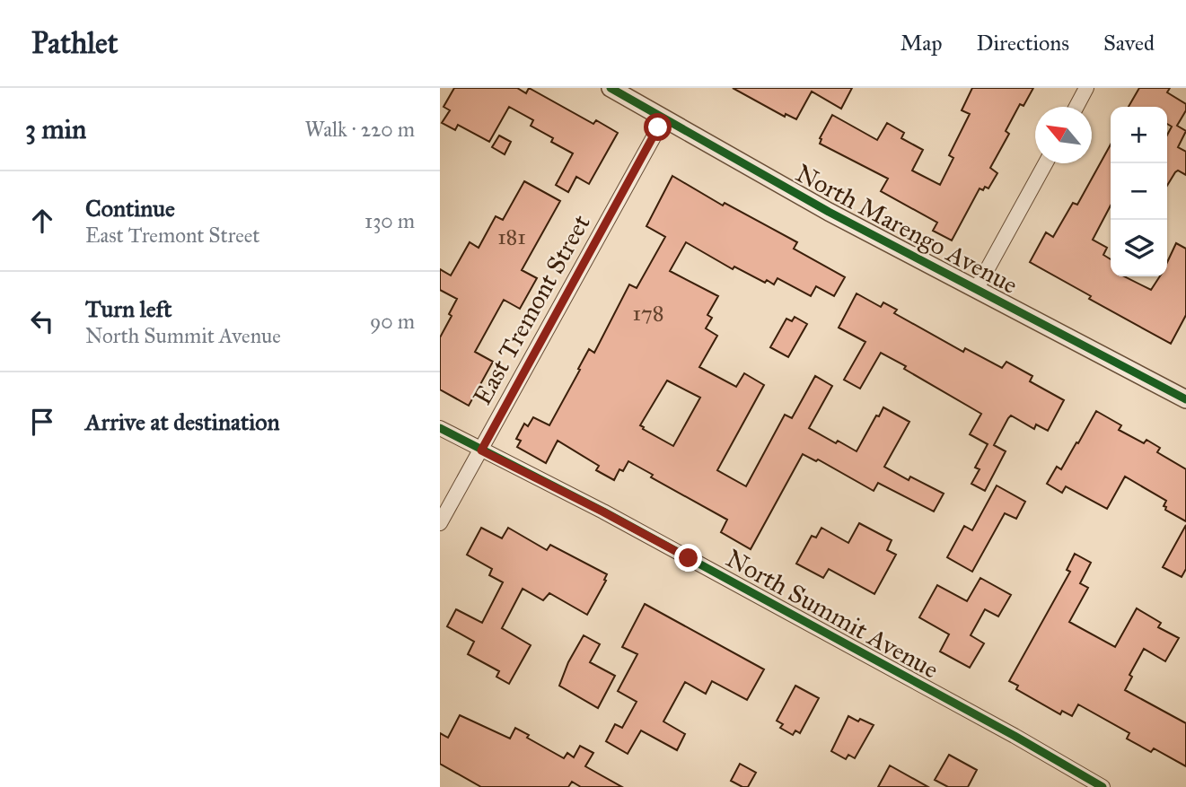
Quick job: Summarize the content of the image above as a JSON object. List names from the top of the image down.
{
  "streets": {
    "street": ["North Marengo Avenue", "East Tremont Street", "North Summit Avenue"]
  },
  "crossings": [
    ["North Marengo Avenue", "East Tremont Street"],
    ["East Tremont Street", "North Summit Avenue"]
  ],
  "house_numbers": ["181", "178"],
  "north": "top left",
  "page": {
    "header": "Pathlet",
    "nav": ["Map", "Directions", "Saved"],
    "heading": ["3 min", "Walk · 220 m"],
    "map_buttons": ["+", "−"],
    "list": [
      ["Continue", "East Tremont Street", "130 m"],
      ["Turn left", "North Summit Avenue", "90 m"],
      "Arrive at destination"
    ]
  }
}
